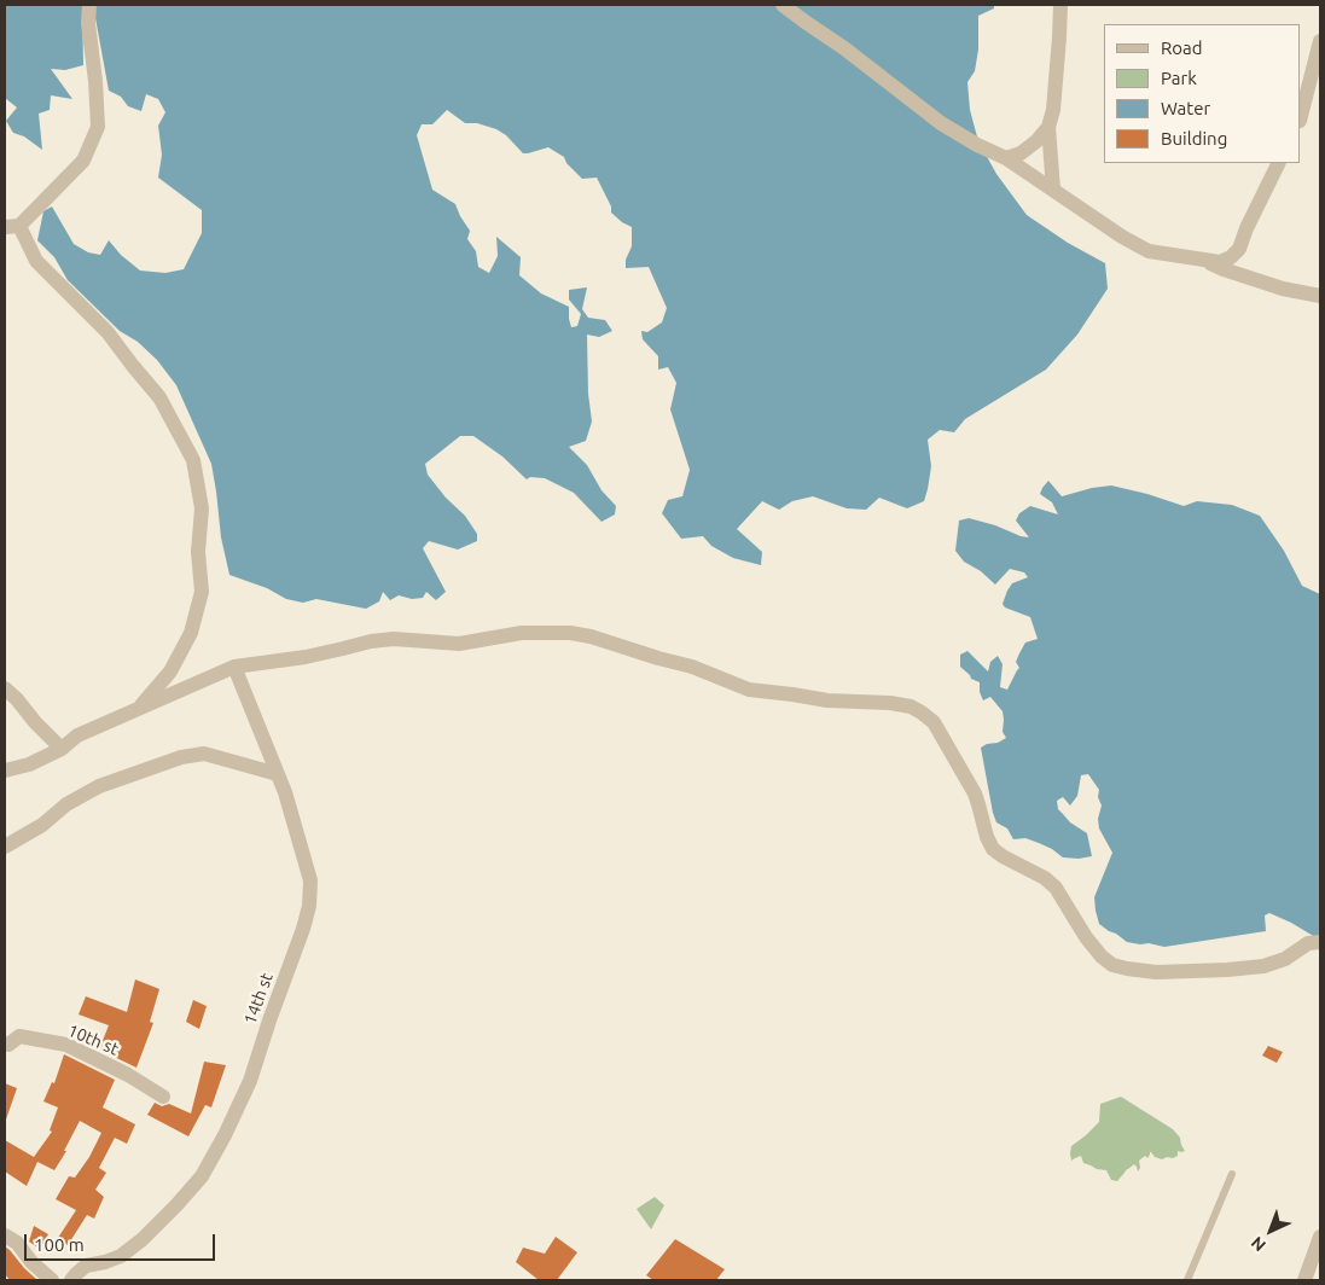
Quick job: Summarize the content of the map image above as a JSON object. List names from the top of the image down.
{
  "streets": {
    "street": ["14th st", "10th st"]
  },
  "legend": [
    "Road",
    "Park",
    "Water",
    "Building"
  ],
  "scale_bar": "100 m",
  "north": "bottom left"
}
